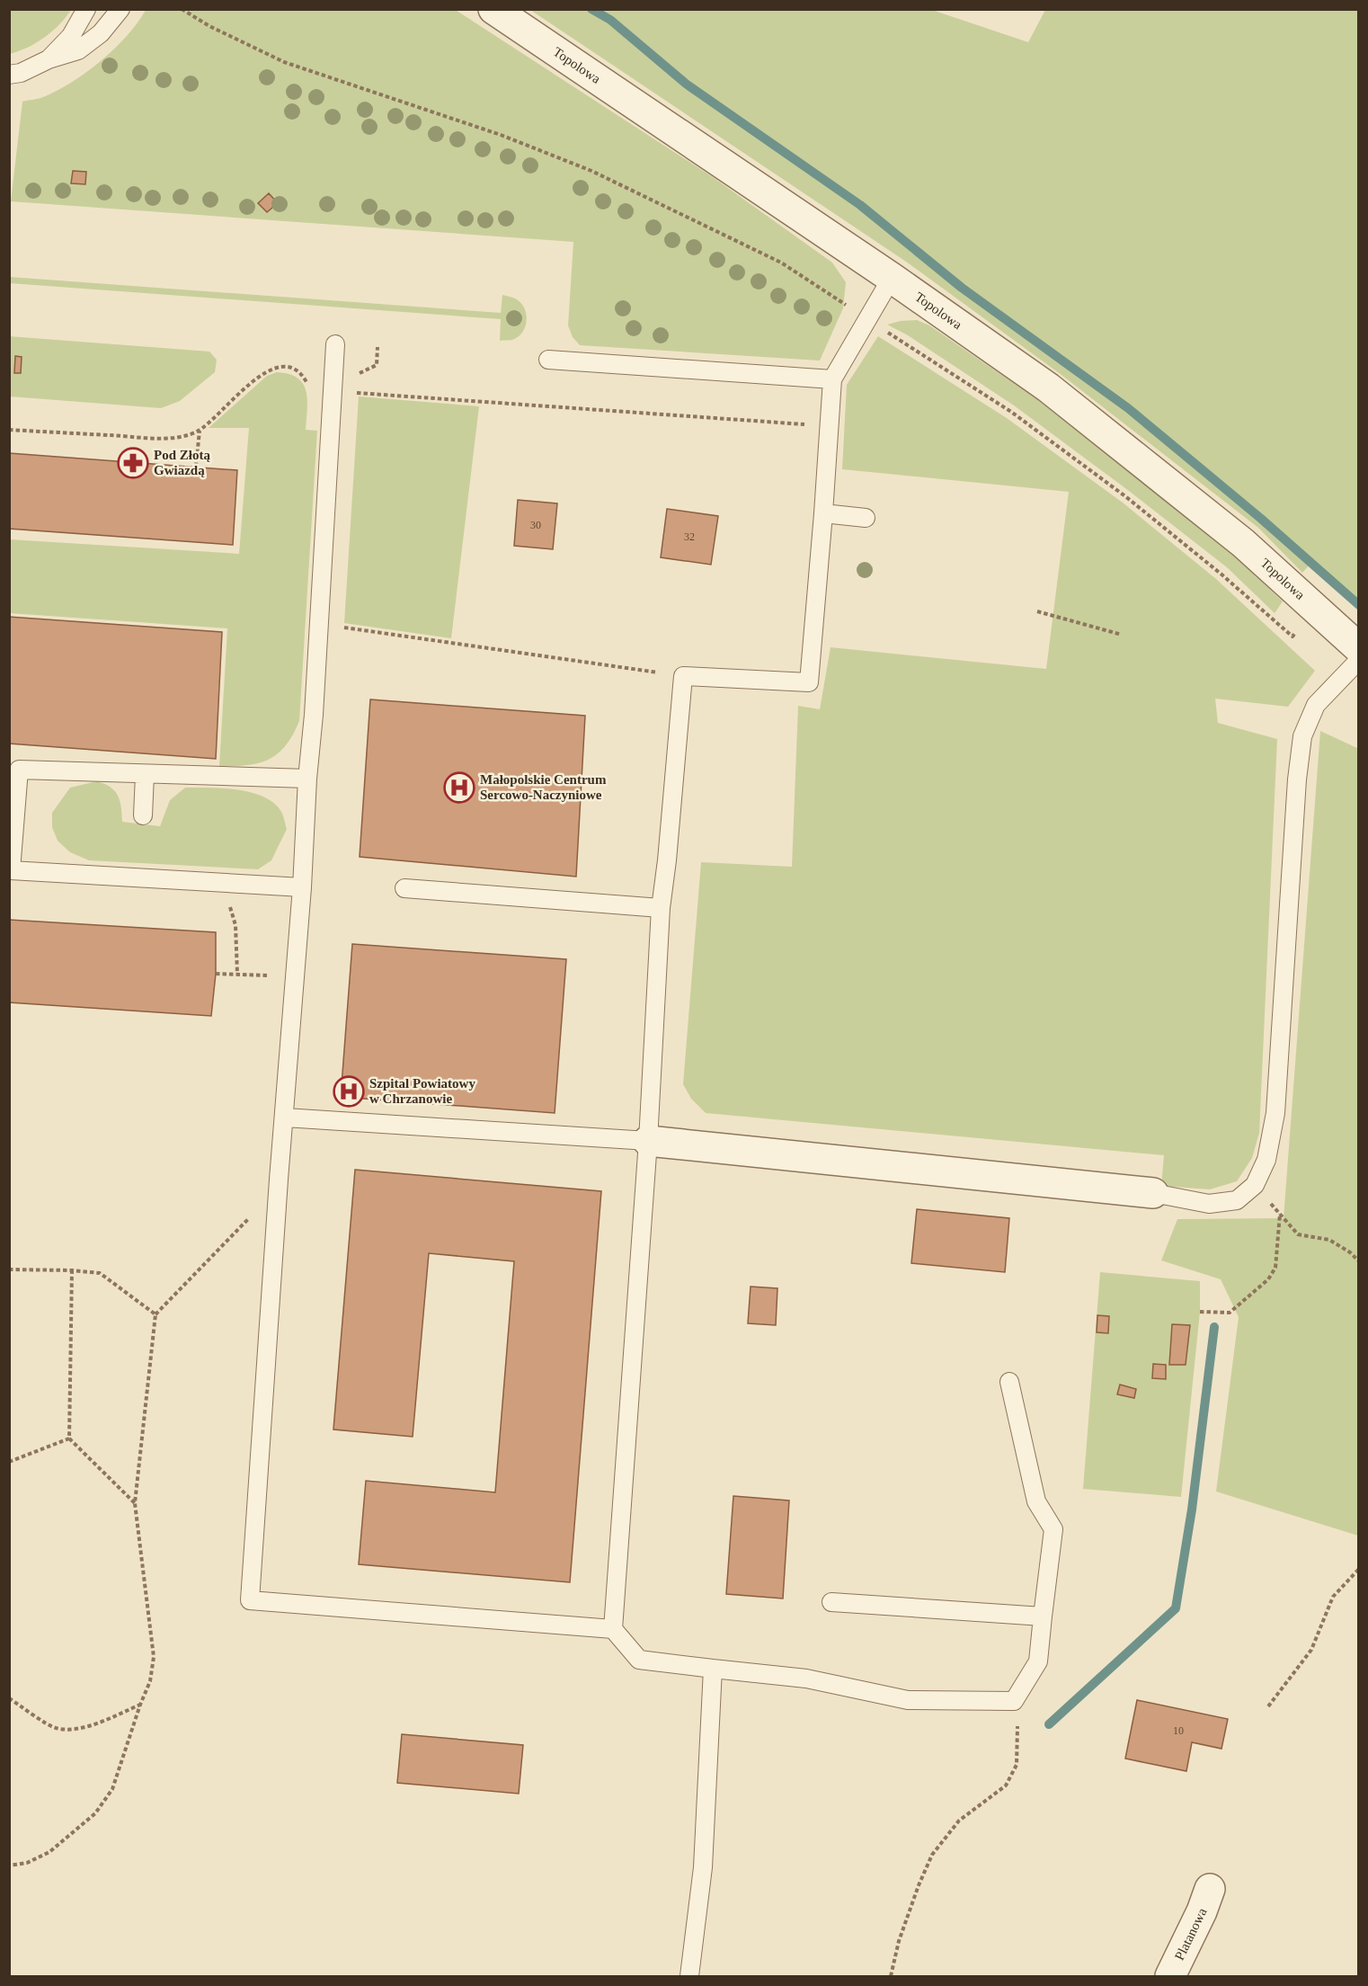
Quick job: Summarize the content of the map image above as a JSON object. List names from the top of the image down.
{
  "streets": {
    "street": ["Topolowa", "Platanowa"]
  },
  "places": {
    "pharmacy": ["Pod Złotą Gwiazdą"],
    "hospital": ["Małopolskie Centrum Sercowo-Naczyniowe", "Szpital Powiatowy w Chrzanowie"]
  },
  "house_numbers": ["30", "32", "10"]
}
